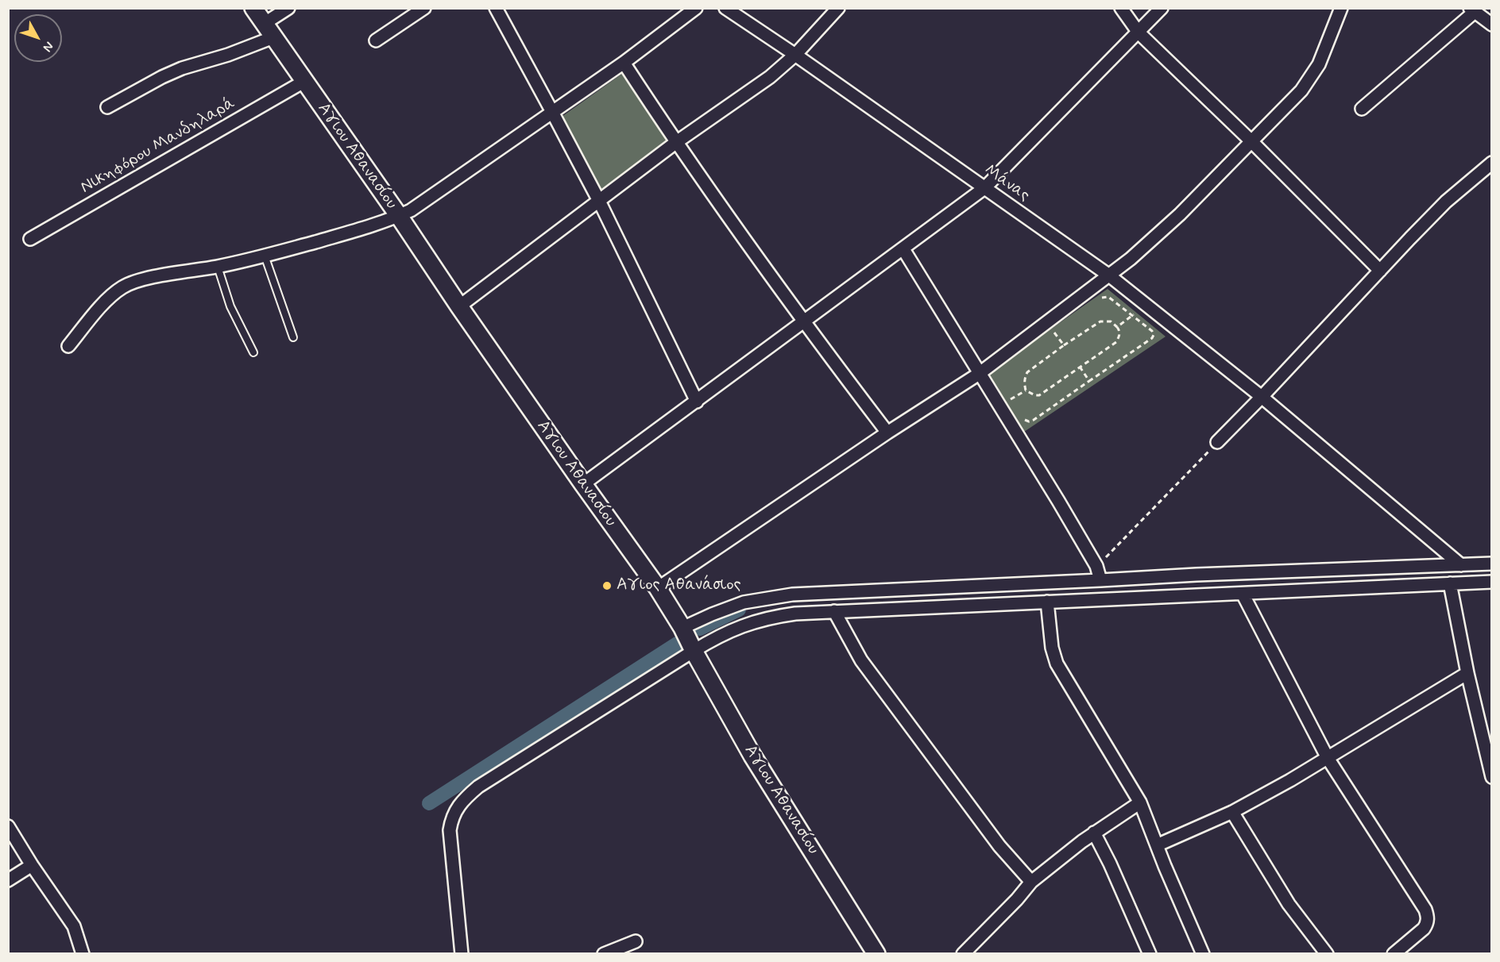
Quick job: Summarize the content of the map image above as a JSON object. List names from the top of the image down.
{
  "streets": {
    "main road": ["Αγιου Αθανασίου"],
    "street": ["Νικηφόρου Μανδηλαρά", "Μάνας"]
  },
  "crossings": [
    ["Νικηφόρου Μανδηλαρά", "Αγιου Αθανασίου"]
  ],
  "places": ["Αγιος Αθανάσιος"],
  "north": "bottom right"
}
